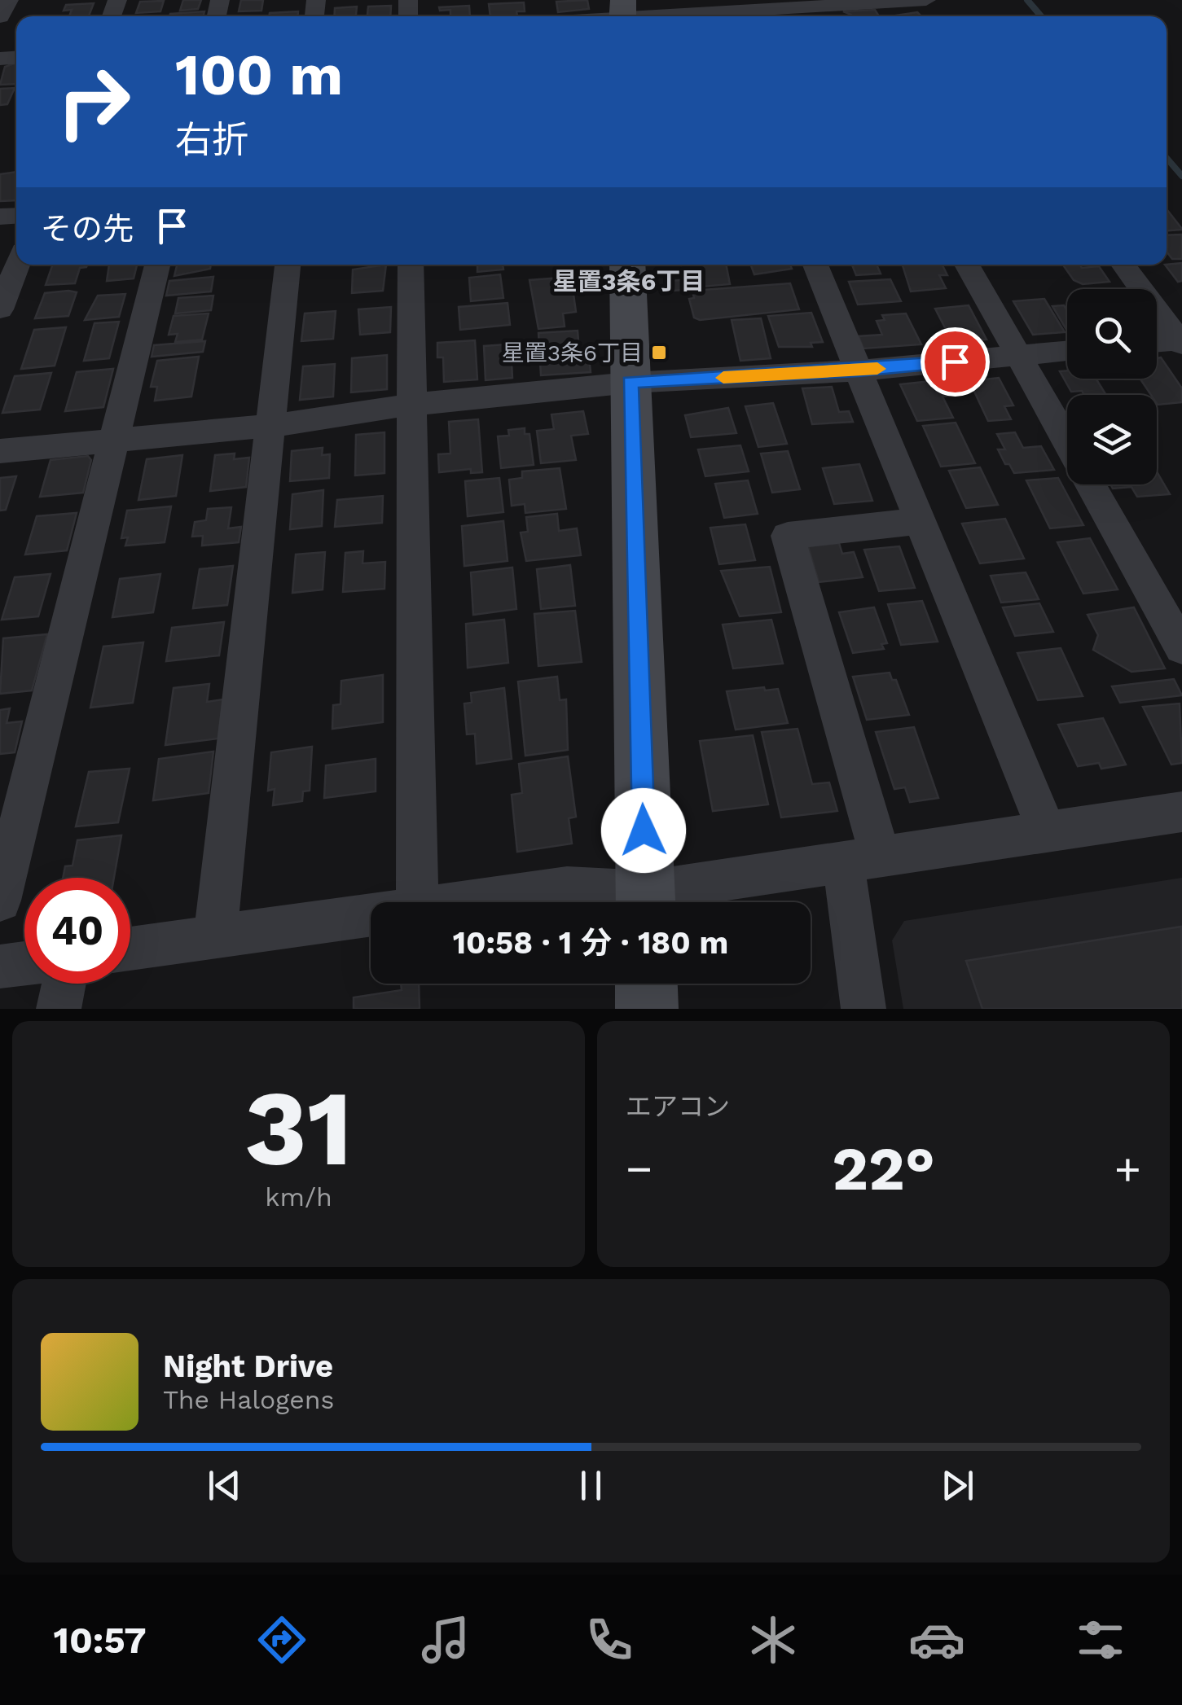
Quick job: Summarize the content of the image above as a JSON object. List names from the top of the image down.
{
  "districts": ["星置3条6丁目"],
  "places": {
    "transit": ["星置3条6丁目"]
  },
  "page": {
    "turn": ["100 m", "右折"],
    "then": "その先",
    "limit": "40",
    "trip": "10:58 · 1 分 · 180 m",
    "tile": [
      ["31", "km/h"],
      "エアコン"
    ],
    "heat": ["−", "22°", "+"],
    "song": ["Night Drive", "The Halogens"],
    "tabs": "10:57"
  }
}
